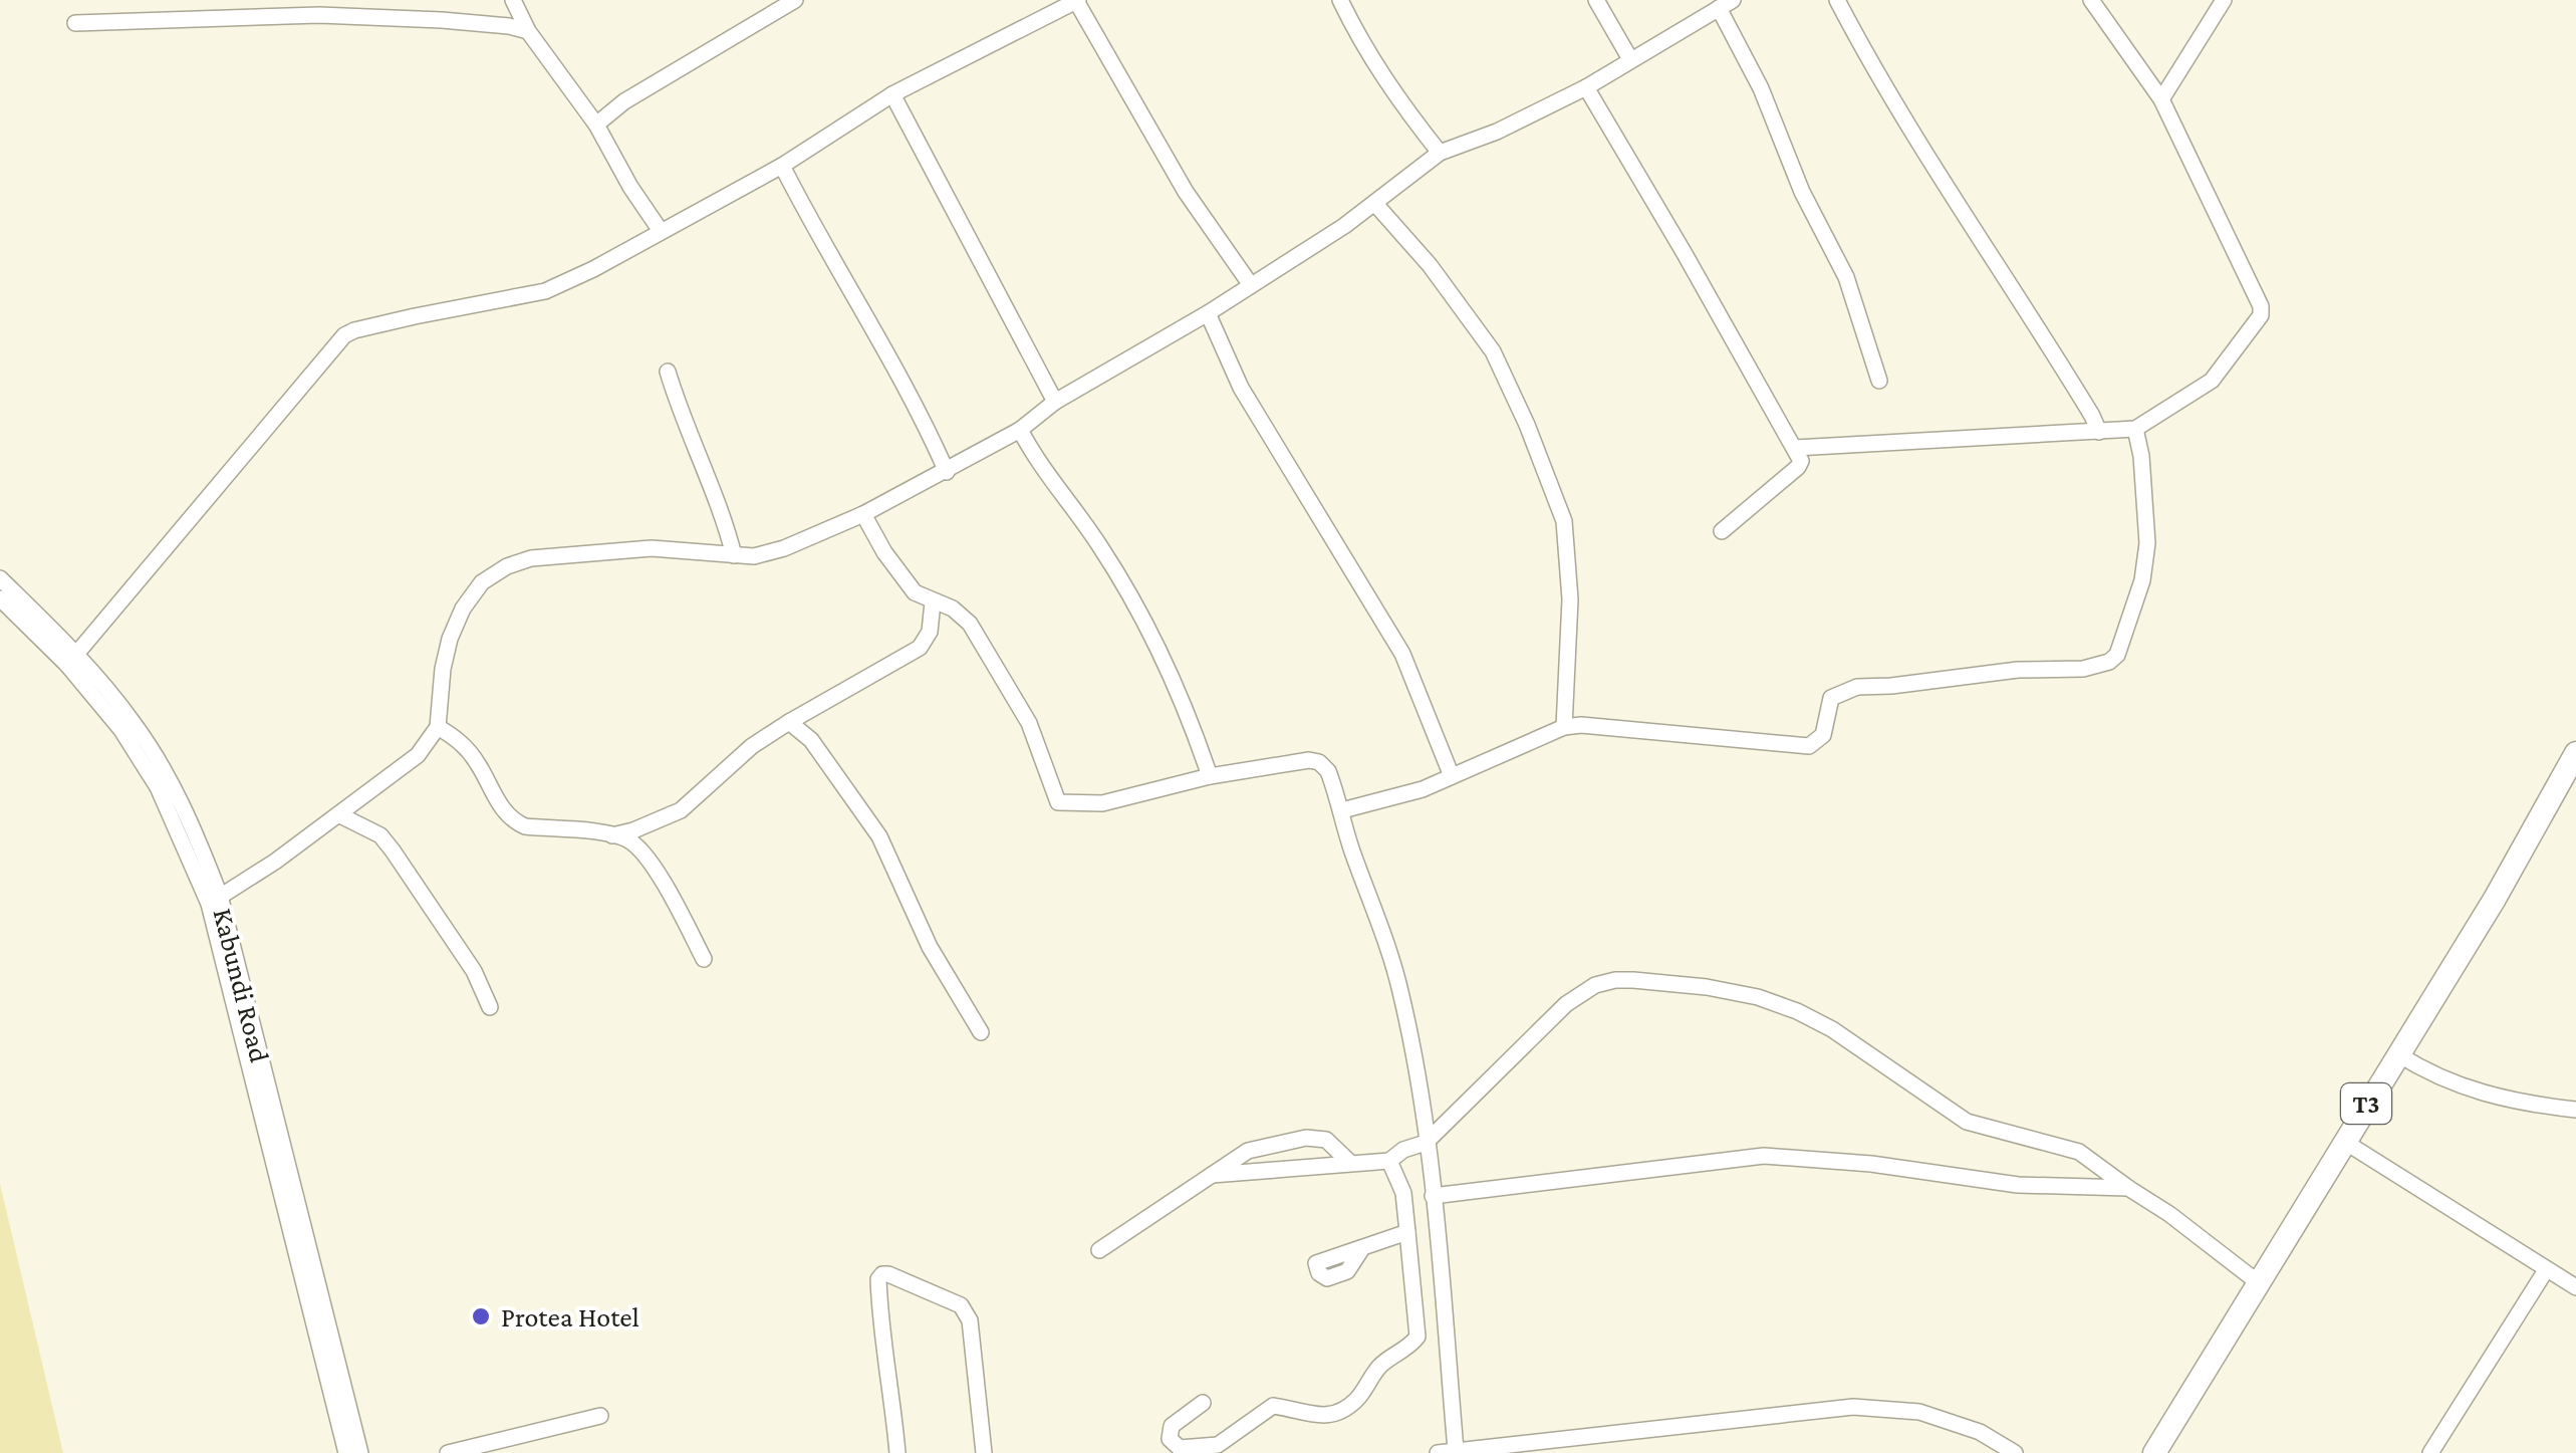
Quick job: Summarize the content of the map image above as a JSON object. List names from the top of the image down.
{
  "streets": {
    "highway": ["T3"],
    "street": ["Kabundi Road"]
  },
  "places": ["Protea Hotel"]
}
